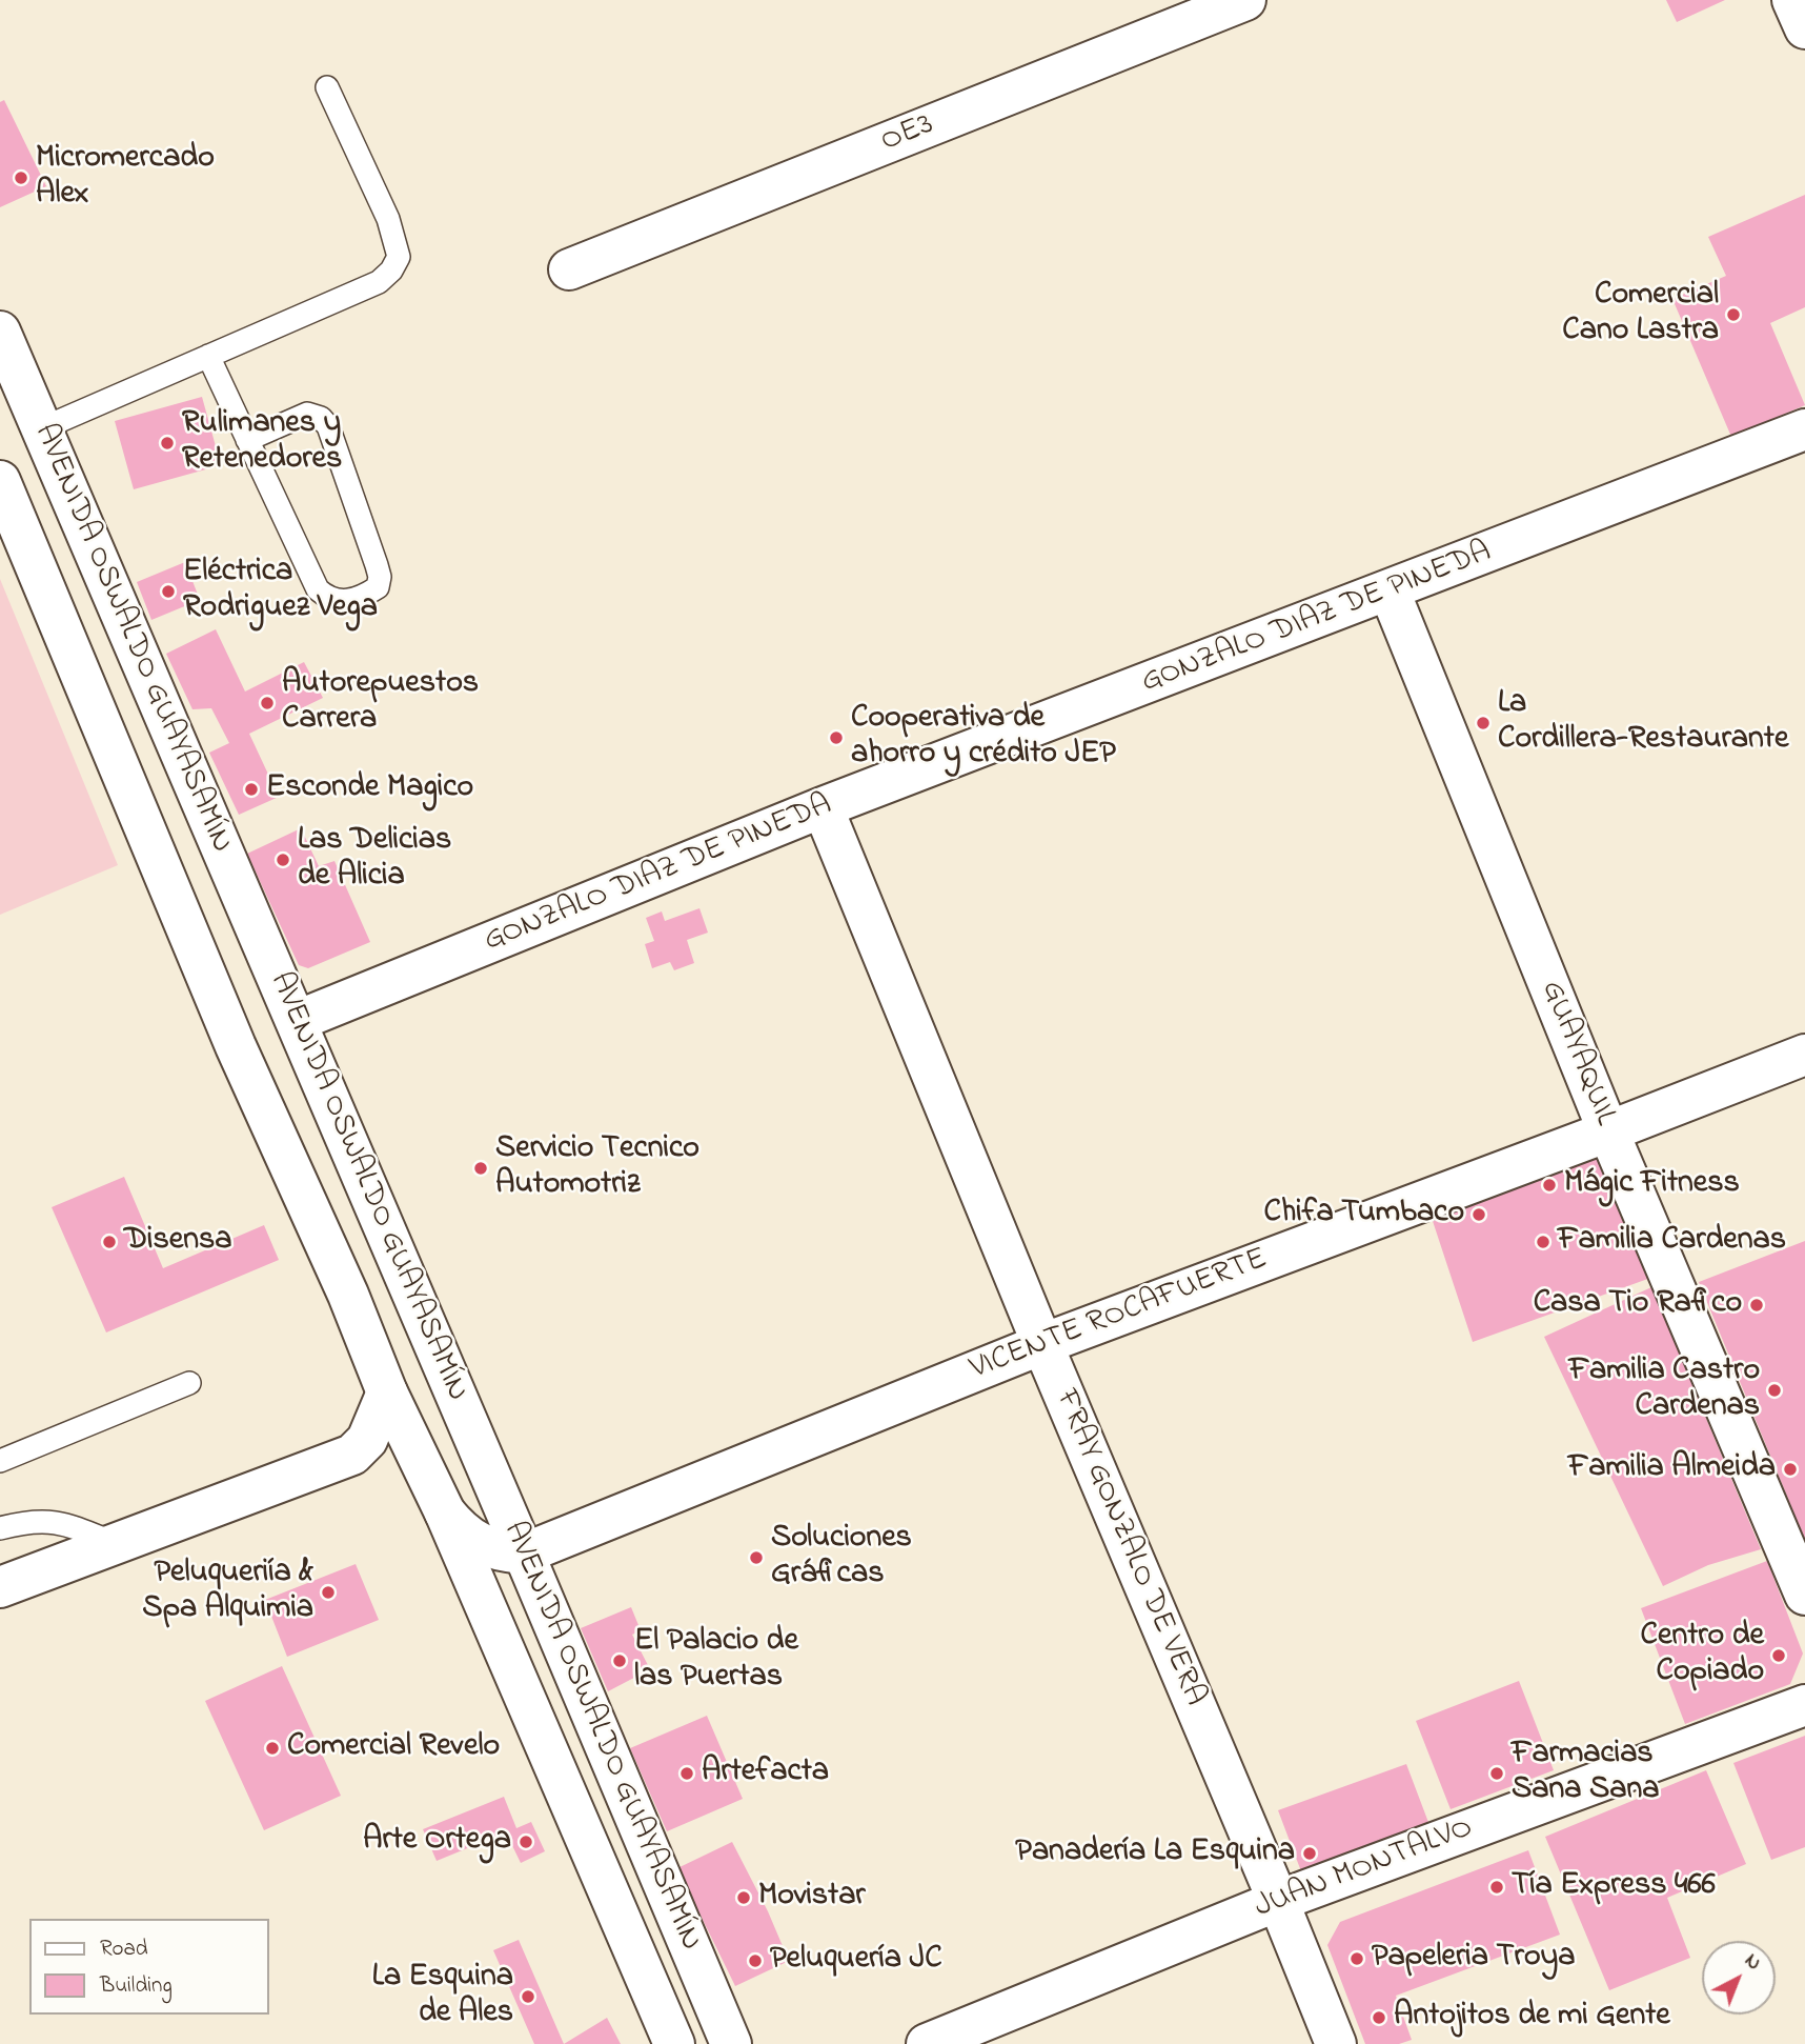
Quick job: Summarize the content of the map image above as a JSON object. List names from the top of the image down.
{
  "streets": {
    "street": [
      "OE3",
      "GONZALO DIAZ DE PINEDA",
      "AVENIDA OSWALDO GUAYASAMÍN",
      "GUAYAQUIL",
      "VICENTE ROCAFUERTE",
      "FRAY GONZALO DE VERA",
      "JUAN MONTALVO"
    ]
  },
  "crossings": [
    ["GONZALO DIAZ DE PINEDA", "AVENIDA OSWALDO GUAYASAMÍN"],
    ["GONZALO DIAZ DE PINEDA", "GUAYAQUIL"],
    ["GONZALO DIAZ DE PINEDA", "FRAY GONZALO DE VERA"],
    ["AVENIDA OSWALDO GUAYASAMÍN", "VICENTE ROCAFUERTE"],
    ["GUAYAQUIL", "VICENTE ROCAFUERTE"],
    ["VICENTE ROCAFUERTE", "FRAY GONZALO DE VERA"],
    ["FRAY GONZALO DE VERA", "JUAN MONTALVO"]
  ],
  "places": [
    "Micromercado Alex",
    "Comercial Cano Lastra",
    "Rulimanes y Retenedores",
    "Eléctrica Rodriguez Vega",
    "Autorepuestos Carrera",
    "La Cordillera-Restaurante",
    "Cooperativa de ahorro y crédito JEP",
    "Esconde Magico",
    "Las Delicias de Alicia",
    "Servicio Tecnico Automotriz",
    "Mágic Fitness",
    "Chifa Tumbaco",
    "Disensa",
    "Familia Cardenas",
    "Casa Tio Rafico",
    "Familia Castro Cardenas",
    "Familia Almeida",
    "Soluciones Gráficas",
    "Peluqueriía & Spa Alquimia",
    "Centro de Copiado",
    "El Palacio de las Puertas",
    "Comercial Revelo",
    "Artefacta",
    "Farmacias Sana Sana",
    "Arte Ortega",
    "Panadería La Esquina",
    "Tía Express 466",
    "Movistar",
    "Papeleria Troya",
    "Peluquería JC",
    "La Esquina de Ales",
    "Antojitos de mi Gente"
  ],
  "legend": ["Road", "Building"],
  "north": "top right"
}
